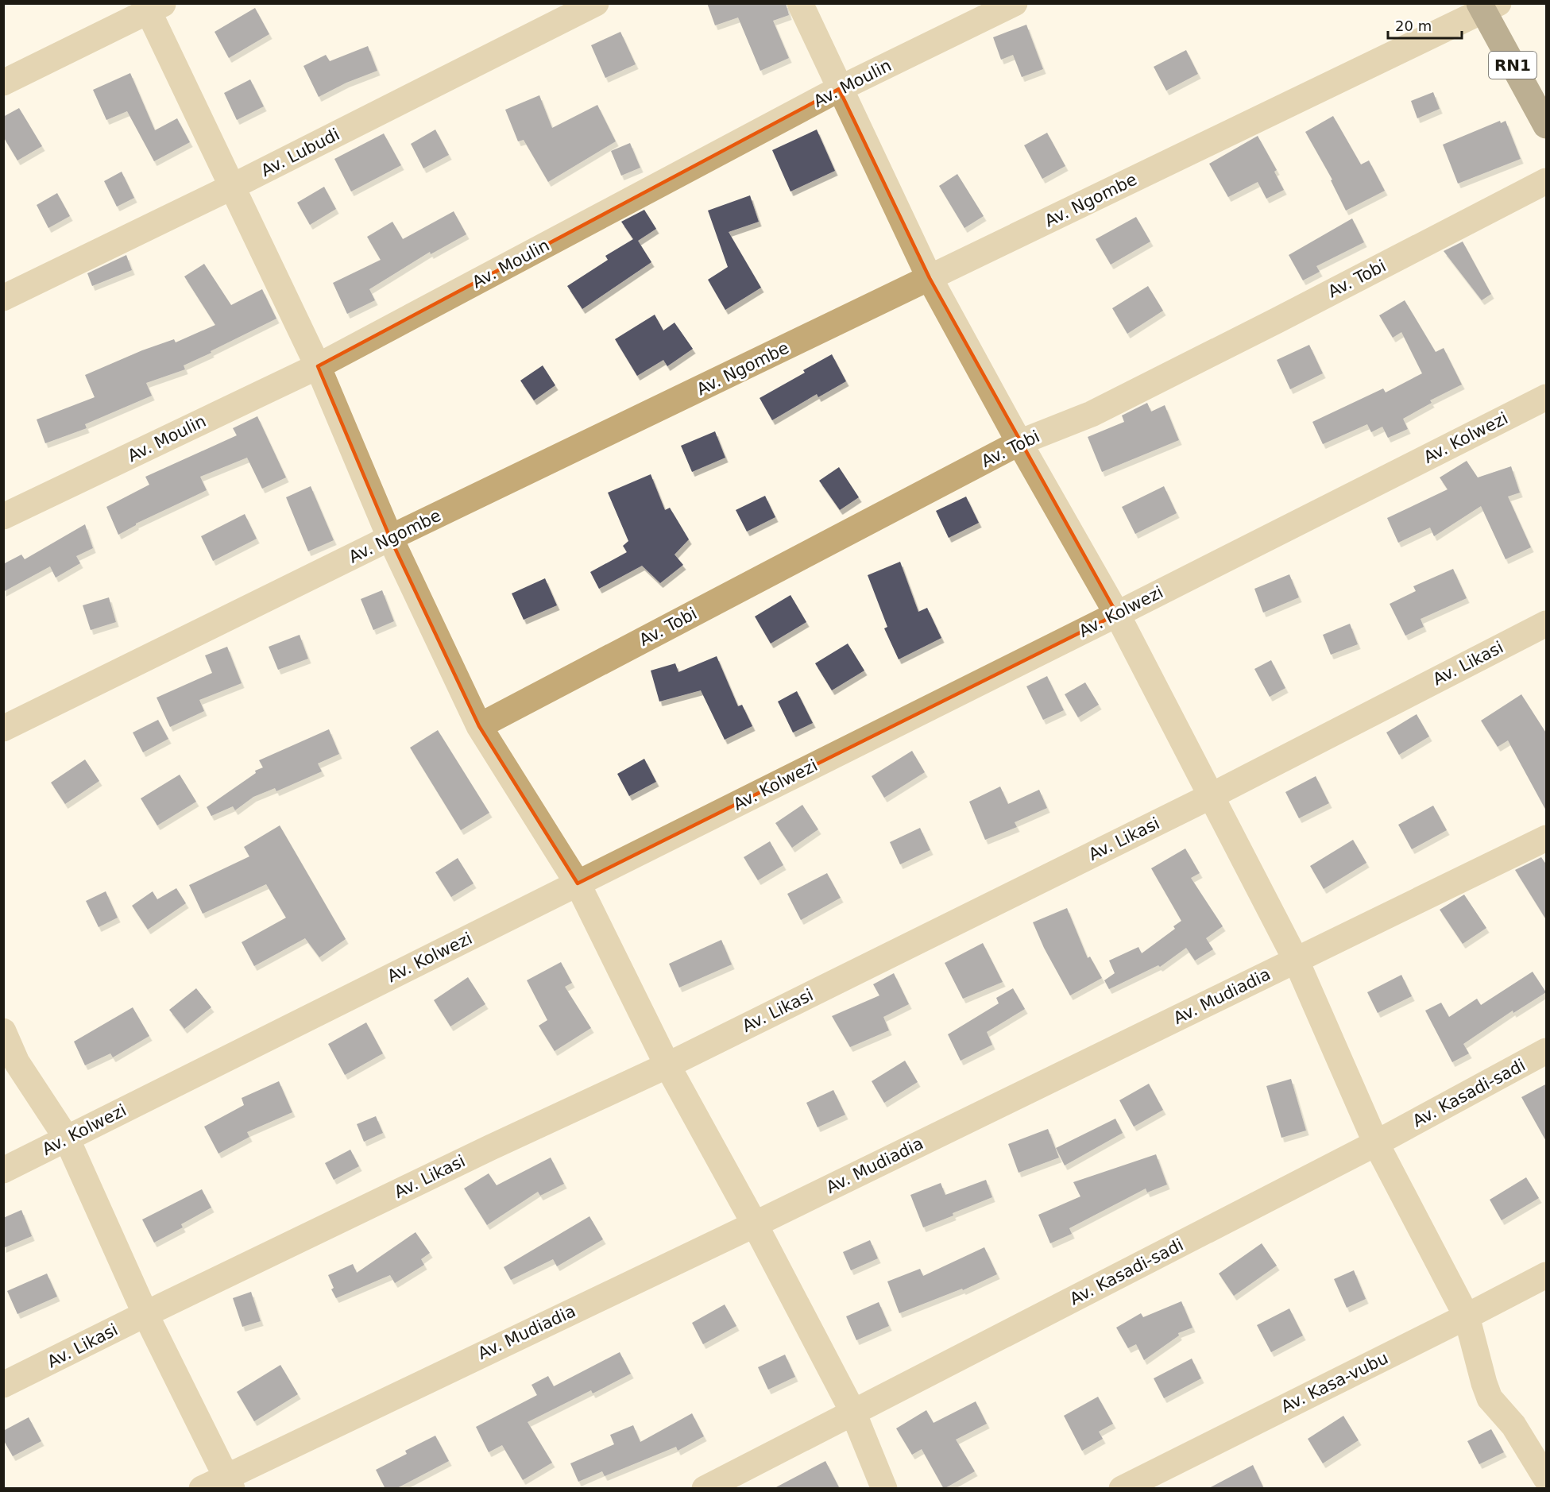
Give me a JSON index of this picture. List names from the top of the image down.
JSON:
{
  "streets": {
    "highway": ["RN1"],
    "street": [
      "Av. Moulin",
      "Av. Lubudi",
      "Av. Ngombe",
      "Av. Tobi",
      "Av. Kolwezi",
      "Av. Likasi",
      "Av. Mudiadia",
      "Av. Kasadi-sadi",
      "Av. Kasa-vubu"
    ]
  },
  "crossings": [
    ["RN1", "Av. Ngombe"]
  ],
  "scale_bar": "20 m"
}
